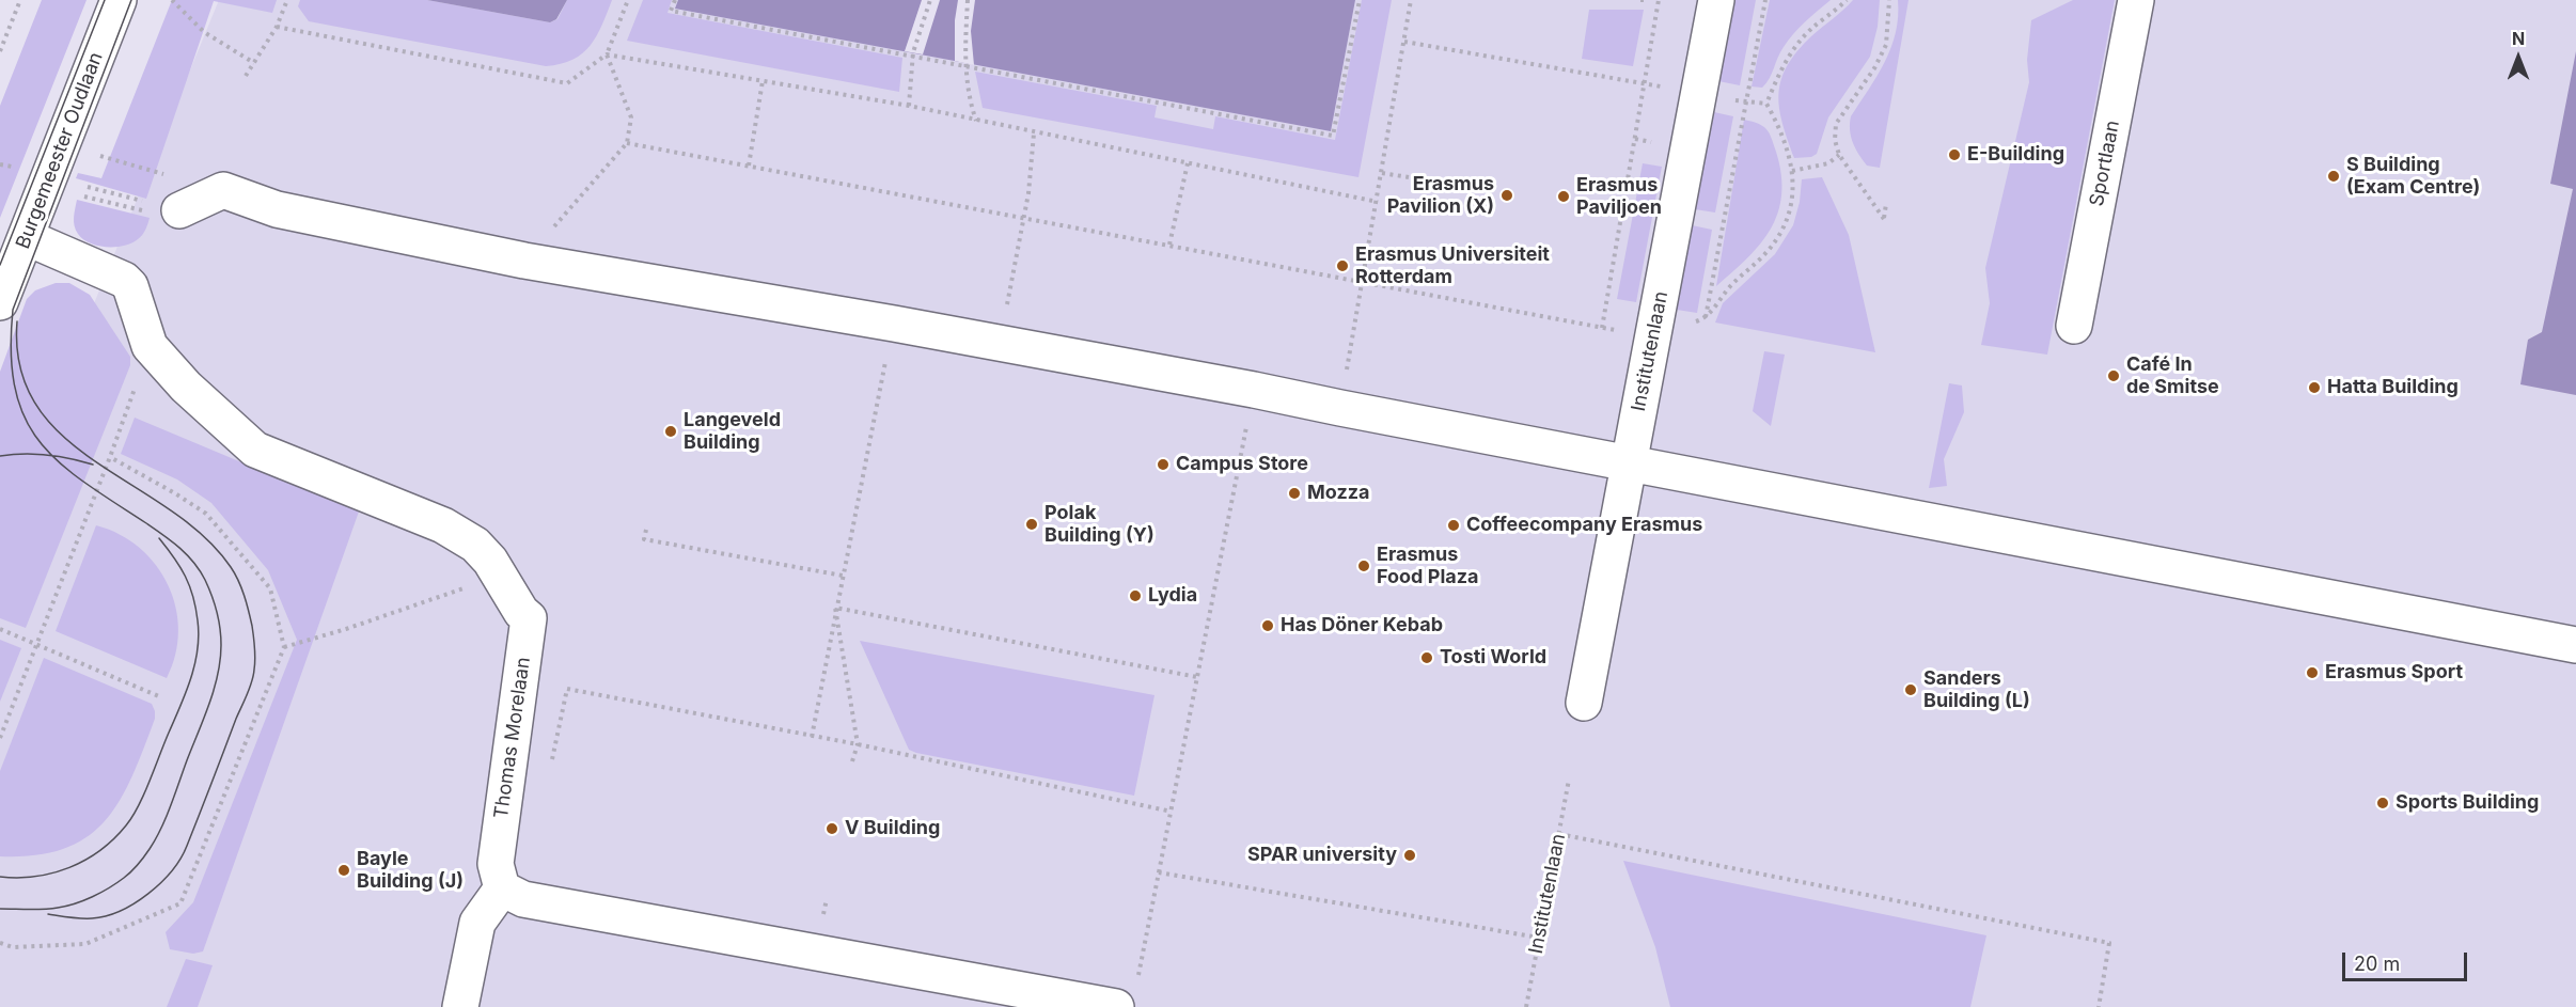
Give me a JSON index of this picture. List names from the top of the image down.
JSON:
{
  "streets": {
    "street": [
      "Burgemeester Oudlaan",
      "Sportlaan",
      "Institutenlaan",
      "Thomas Morelaan"
    ]
  },
  "crossings": [
    ["Burgemeester Oudlaan", "Thomas Morelaan"]
  ],
  "places": [
    "E-Building",
    "S Building (Exam Centre)",
    "Erasmus Pavilion (X)",
    "Erasmus Paviljoen",
    "Erasmus Universiteit Rotterdam",
    "Café In de Smitse",
    "Hatta Building",
    "Langeveld Building",
    "Campus Store",
    "Mozza",
    "Polak Building (Y)",
    "Coffeecompany Erasmus",
    "Erasmus Food Plaza",
    "Lydia",
    "Has Döner Kebab",
    "Tosti World",
    "Erasmus Sport",
    "Sanders Building (L)",
    "Sports Building",
    "V Building",
    "SPAR university",
    "Bayle Building (J)"
  ],
  "scale_bar": "20 m",
  "north": "top"
}
